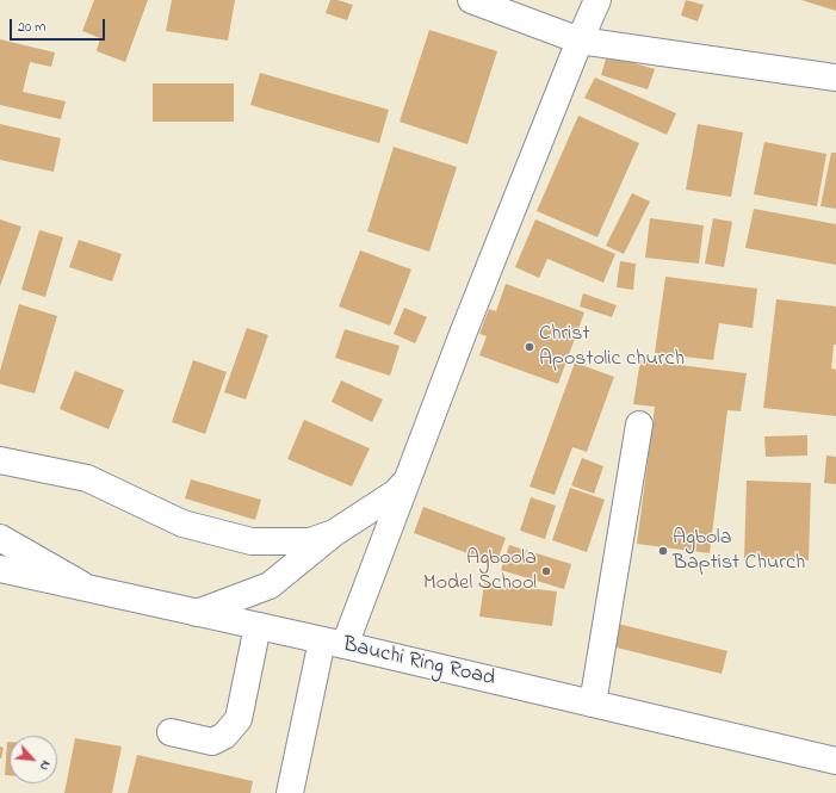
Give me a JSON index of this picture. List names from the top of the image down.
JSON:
{
  "streets": {
    "street": ["Bauchi Ring Road"]
  },
  "places": ["Christ Apostolic church", "Agbola Baptist Church", "Agboola Model School"],
  "scale_bar": "20 m",
  "north": "bottom right"
}
